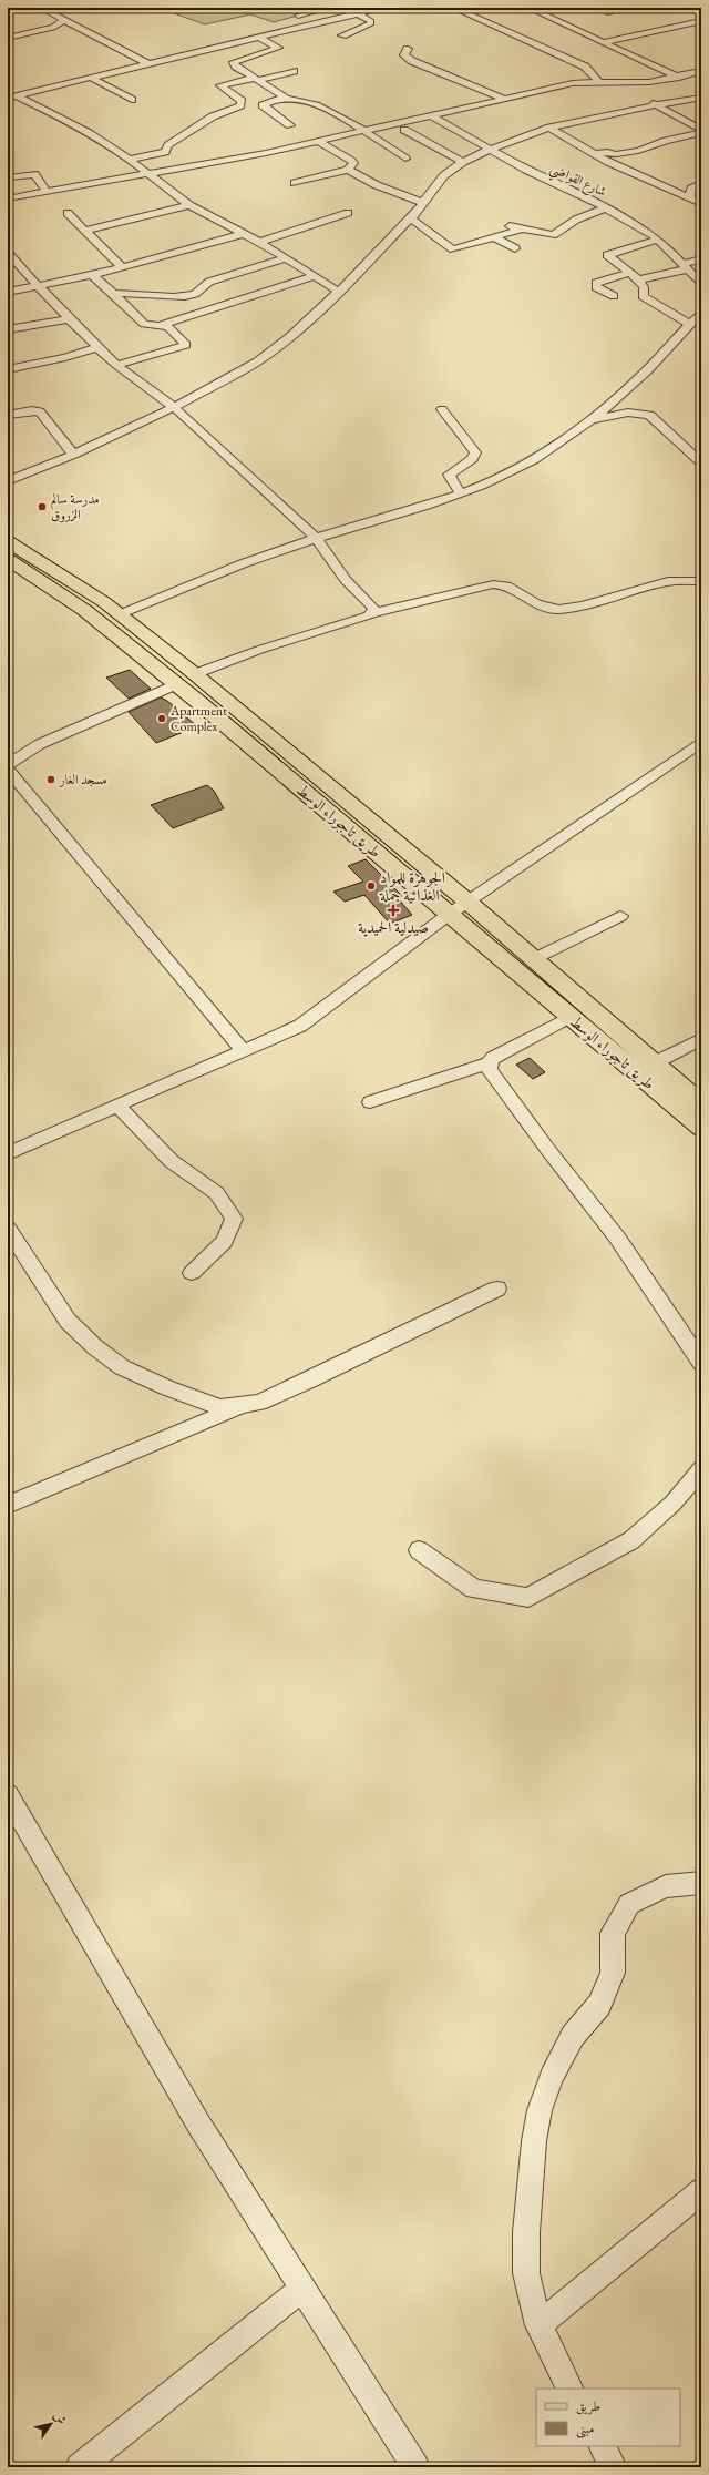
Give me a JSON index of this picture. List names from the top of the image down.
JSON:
{
  "streets": {
    "main road": ["طريق تاجوراء الوسط"],
    "street": ["شارع القواضي"]
  },
  "places": {
    "other": [
      "مدرسة سالم الزروق",
      "Apartment Complex",
      "مسجد الغار",
      "الجوهرة للمواد الغذائية جملة"
    ],
    "health": ["صيدلية الحميدية"]
  },
  "legend": ["طريق", "مبنى"],
  "north": "top right"
}
